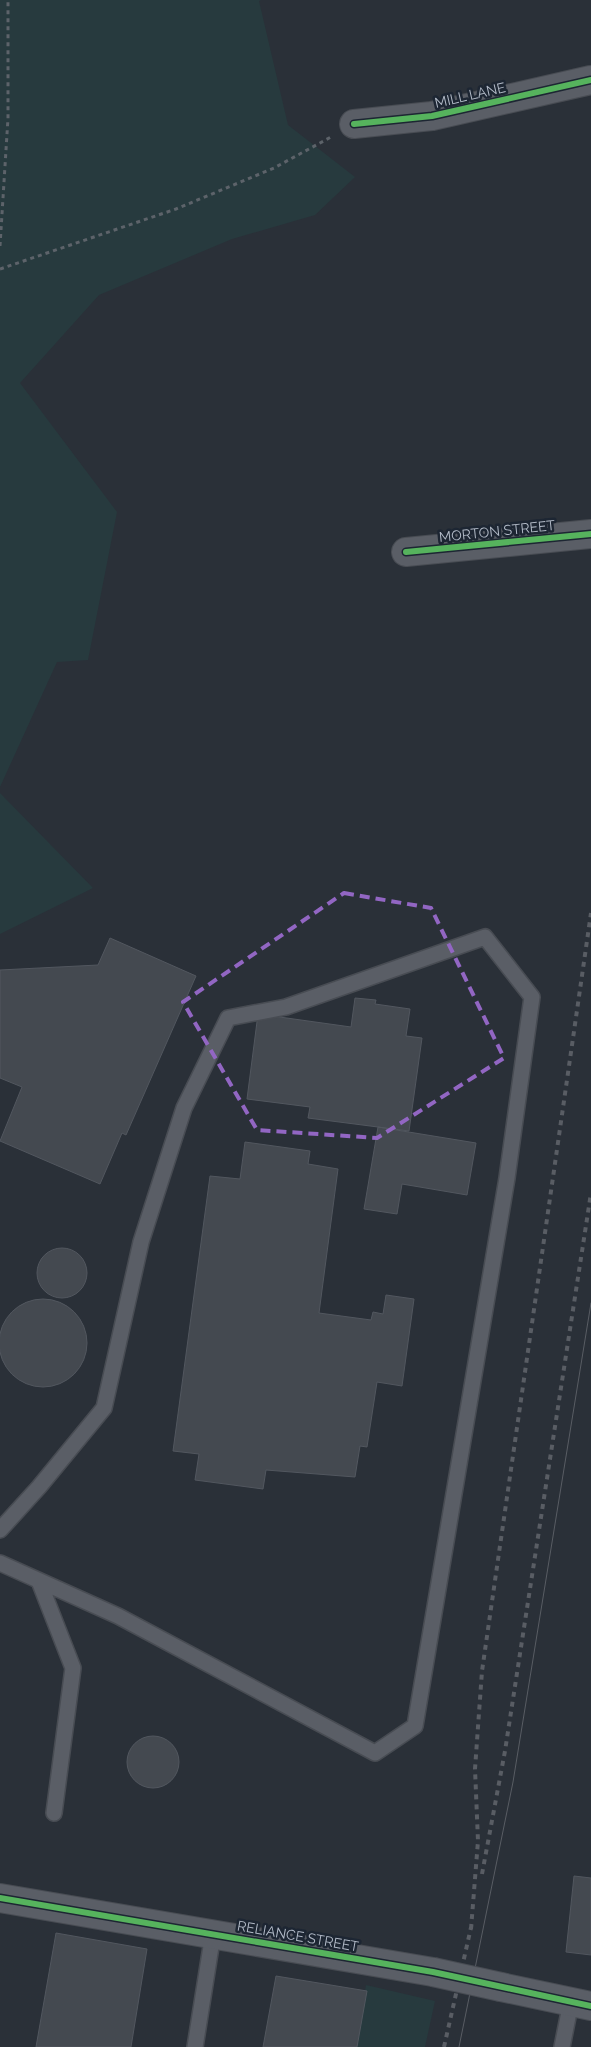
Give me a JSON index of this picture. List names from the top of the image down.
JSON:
{
  "streets": {
    "street": ["MILL LANE", "MORTON STREET", "RELIANCE STREET"]
  }
}
